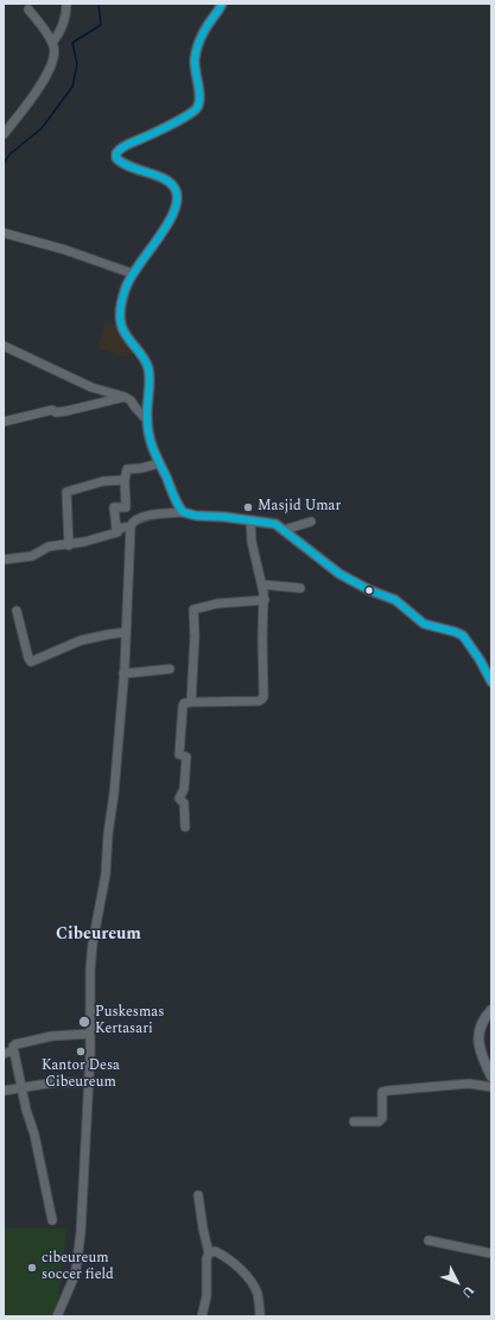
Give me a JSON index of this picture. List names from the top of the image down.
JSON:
{
  "districts": ["Cibeureum"],
  "places": [
    "Masjid Umar",
    "Puskesmas Kertasari",
    "Kantor Desa Cibeureum",
    "cibeureum soccer field"
  ],
  "north": "bottom right"
}
